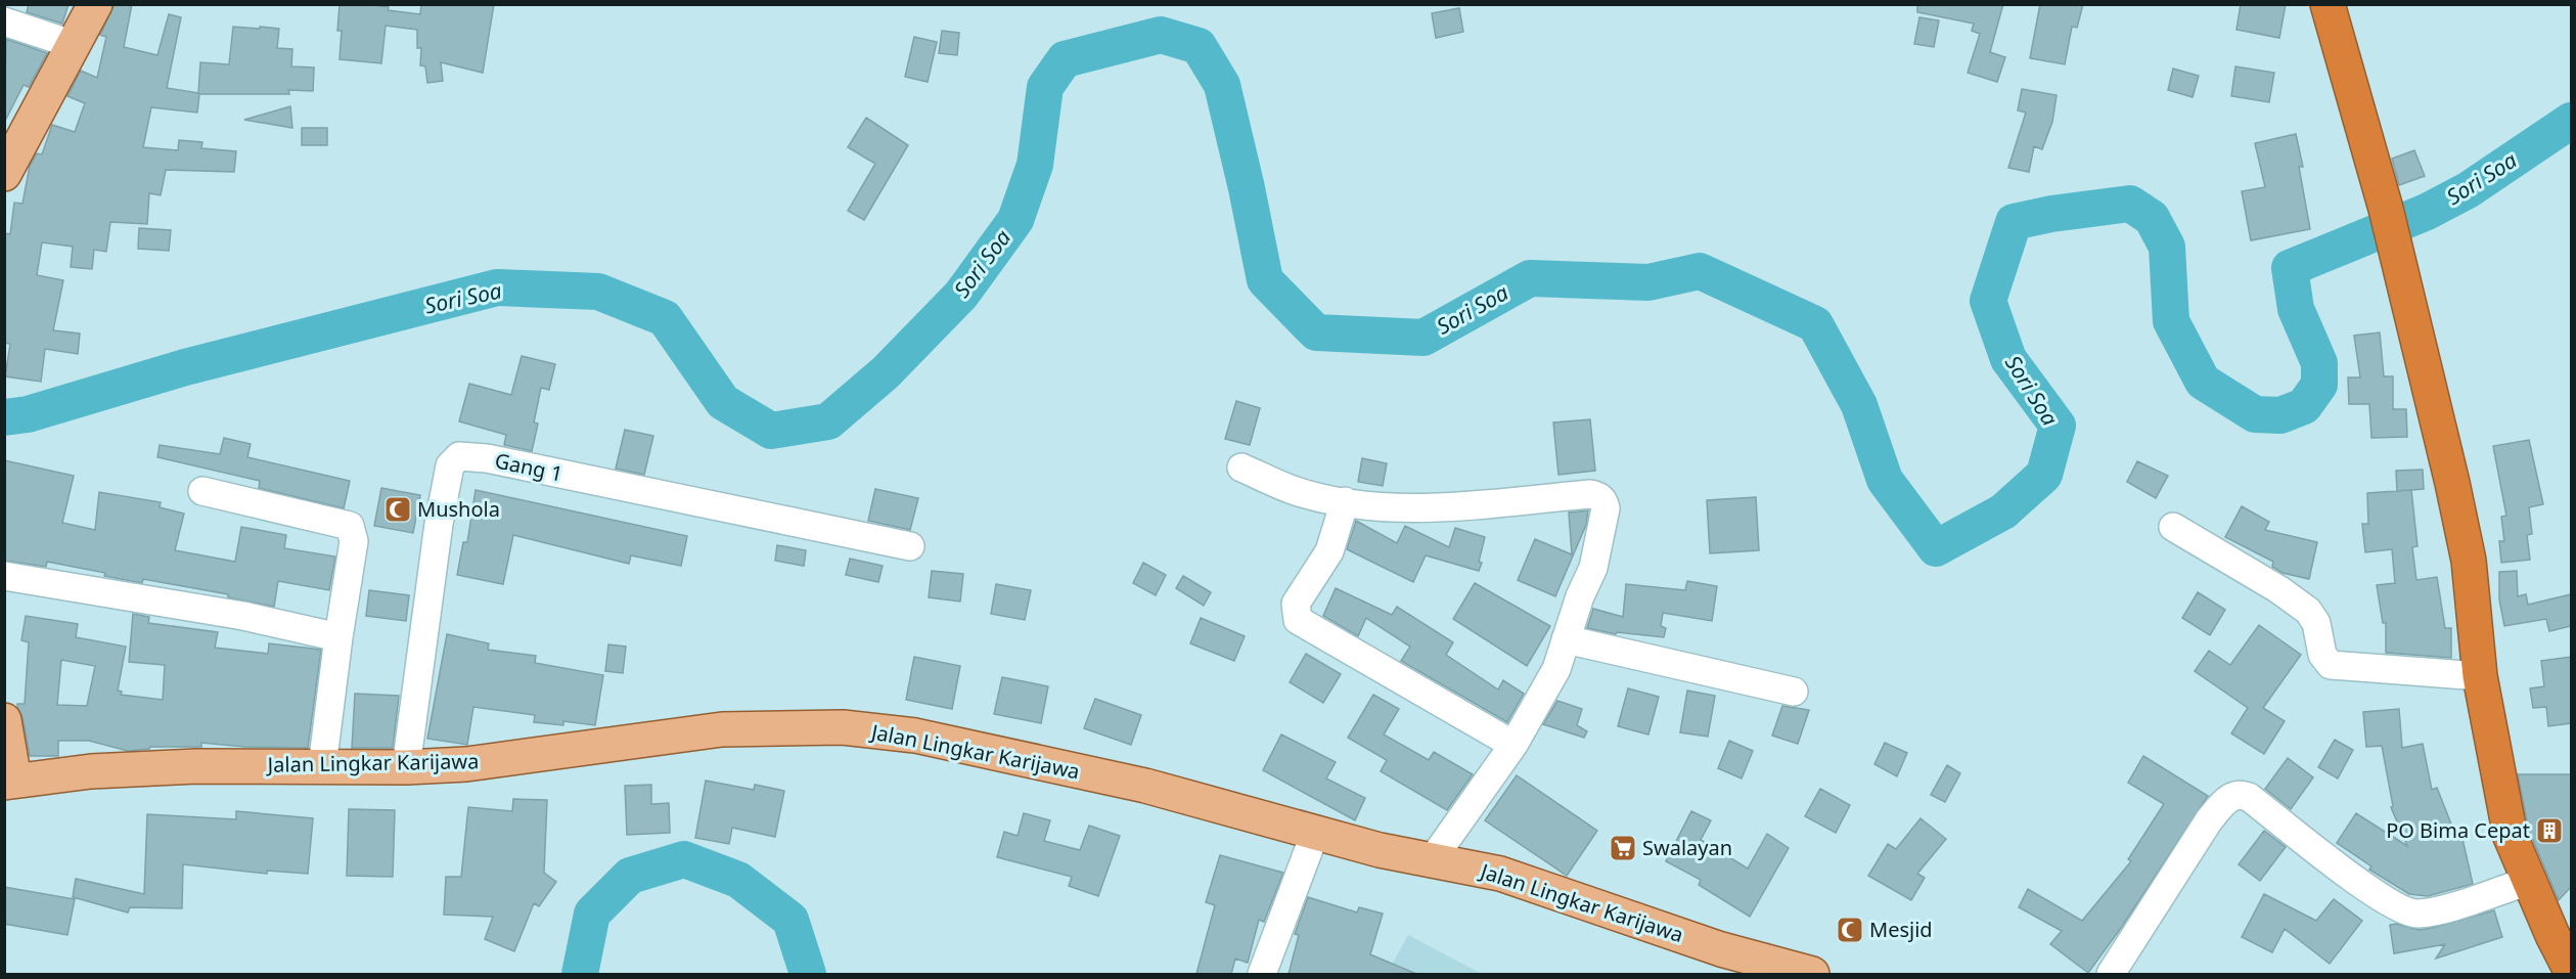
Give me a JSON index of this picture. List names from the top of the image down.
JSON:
{
  "streets": {
    "main road": ["Jalan Lingkar Karijawa"],
    "street": ["Gang 1"]
  },
  "crossings": [
    ["Gang 1", "Jalan Lingkar Karijawa"]
  ],
  "water": ["Sori Soa"],
  "places": {
    "mosque": ["Mushola", "Mesjid"],
    "building": ["PO Bima Cepat"],
    "supermarket": ["Swalayan"]
  }
}
